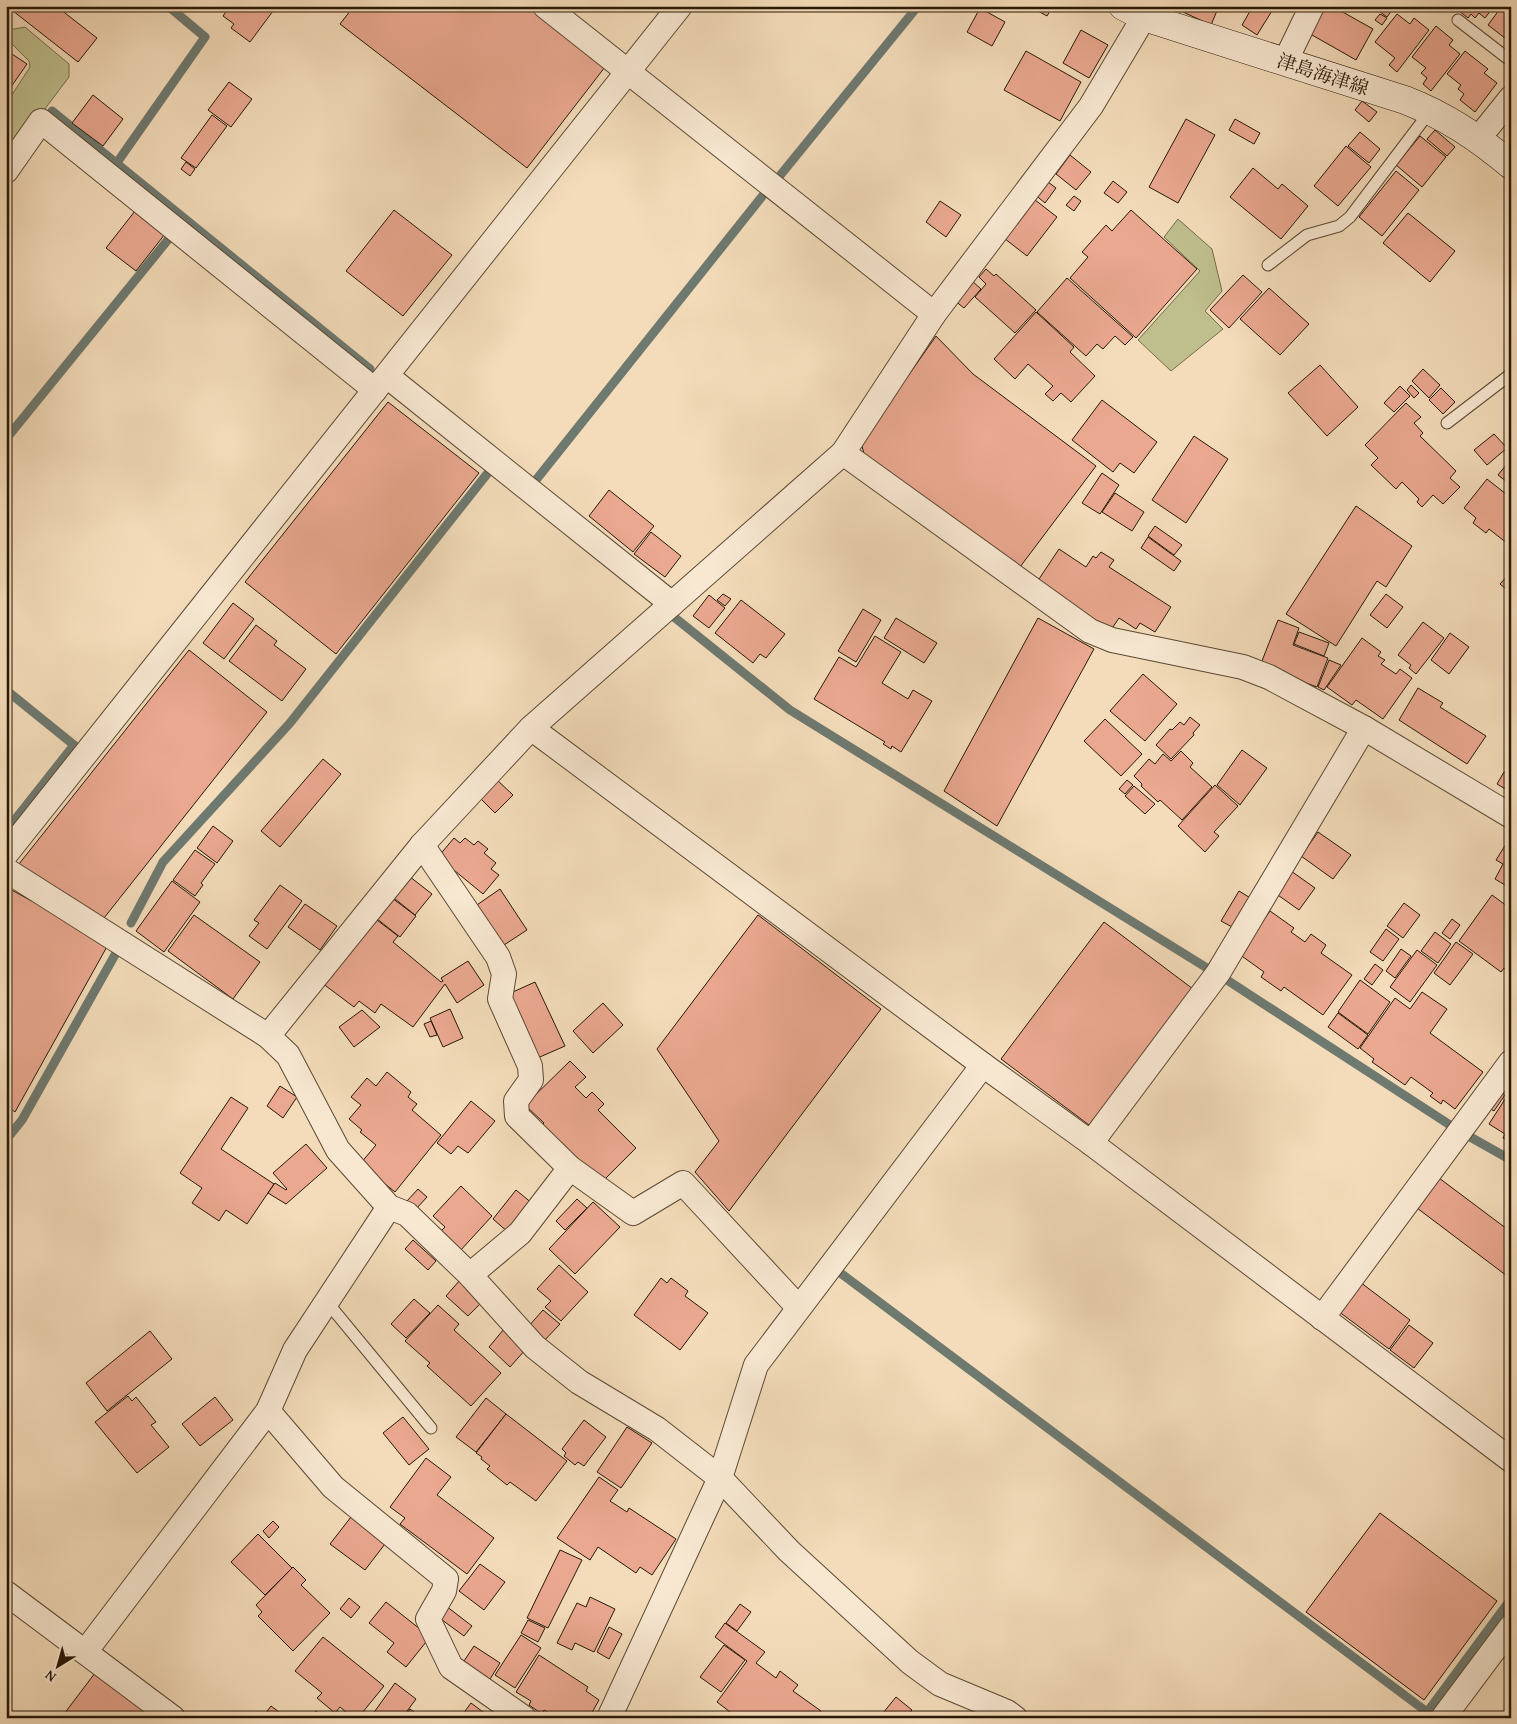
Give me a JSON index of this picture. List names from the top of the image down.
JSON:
{
  "streets": {
    "main road": ["津島海津線"]
  },
  "north": "bottom left"
}
